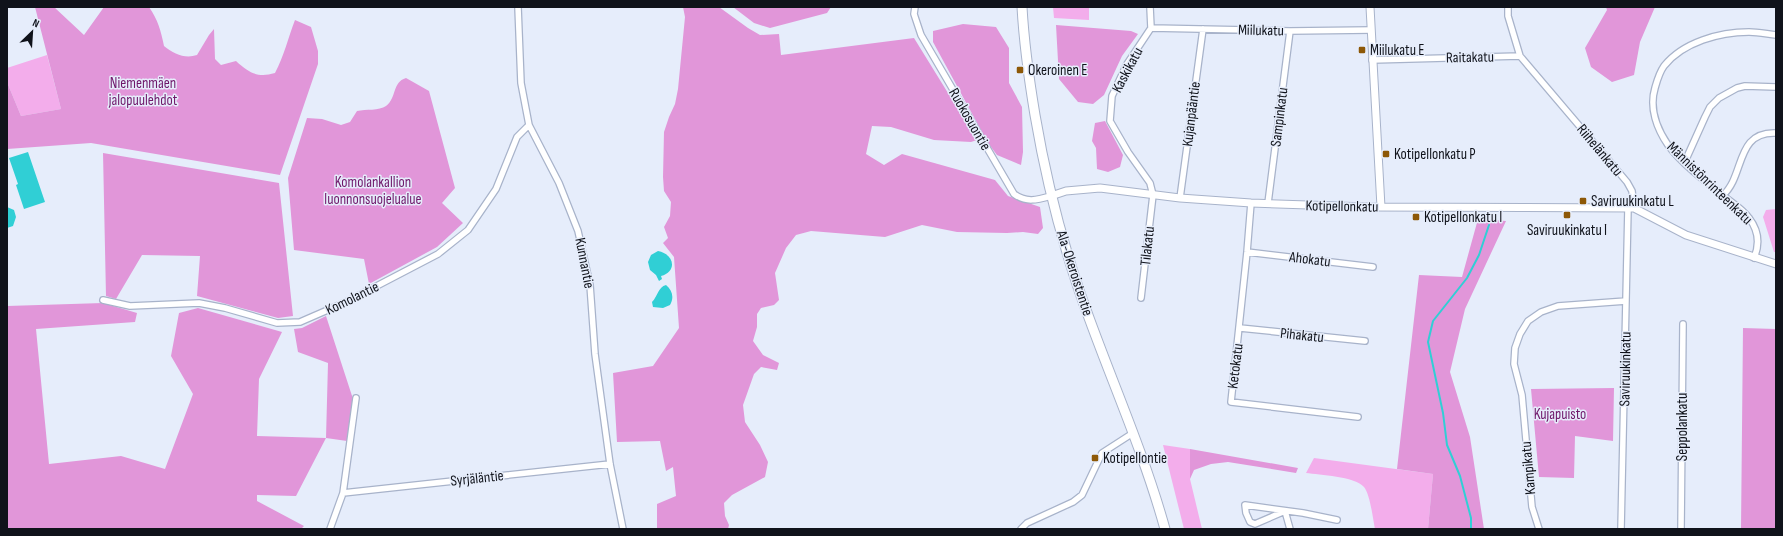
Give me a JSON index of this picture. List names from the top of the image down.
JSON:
{
  "streets": {
    "main road": ["Ala-Okeroistentie"],
    "street": [
      "Miilukatu",
      "Raitakatu",
      "Kaskikatu",
      "Kujanpääntie",
      "Sampinkatu",
      "Ruokosuontie",
      "Riihelänkatu",
      "Männistönrinteenkatu",
      "Kotipellonkatu",
      "Tilakatu",
      "Ahokatu",
      "Kunnantie",
      "Komolantie",
      "Pihakatu",
      "Ketokatu",
      "Saviruukinkatu",
      "Seppolankatu",
      "Kampikatu",
      "Syrjäläntie"
    ]
  },
  "crossings": [
    ["Miilukatu", "Kaskikatu"],
    ["Miilukatu", "Kujanpääntie"],
    ["Miilukatu", "Sampinkatu"],
    ["Raitakatu", "Riihelänkatu"],
    ["Kaskikatu", "Kotipellonkatu"],
    ["Kaskikatu", "Tilakatu"],
    ["Kujanpääntie", "Kotipellonkatu"],
    ["Sampinkatu", "Kotipellonkatu"],
    ["Ruokosuontie", "Kotipellonkatu"],
    ["Ruokosuontie", "Ala-Okeroistentie"],
    ["Riihelänkatu", "Kotipellonkatu"],
    ["Riihelänkatu", "Saviruukinkatu"],
    ["Kotipellonkatu", "Tilakatu"],
    ["Kotipellonkatu", "Ala-Okeroistentie"],
    ["Kotipellonkatu", "Ketokatu"],
    ["Kotipellonkatu", "Saviruukinkatu"],
    ["Ahokatu", "Ketokatu"],
    ["Kunnantie", "Komolantie"],
    ["Kunnantie", "Syrjäläntie"],
    ["Pihakatu", "Ketokatu"],
    ["Saviruukinkatu", "Kampikatu"]
  ],
  "parks": ["Niemenmäen jalopuulehdot", "Komolankallion luonnonsuojelualue", "Kujapuisto"],
  "places": {
    "transit": [
      "Miilukatu E",
      "Okeroinen E",
      "Kotipellonkatu P",
      "Saviruukinkatu L",
      "Saviruukinkatu I",
      "Kotipellonkatu I",
      "Kotipellontie"
    ]
  },
  "north": "top right"
}
